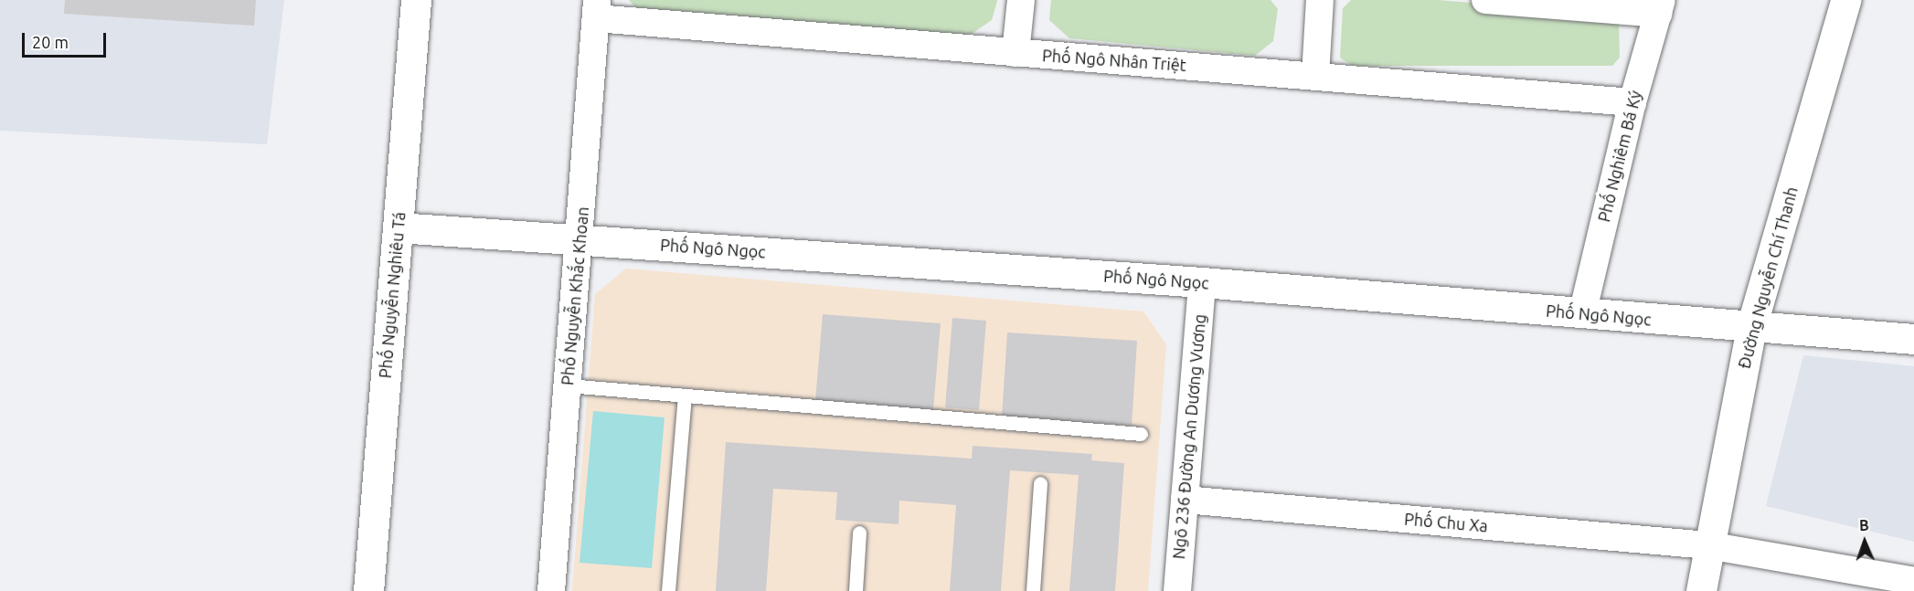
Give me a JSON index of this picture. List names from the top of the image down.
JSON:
{
  "streets": {
    "street": [
      "Phố Ngô Nhân Triệt",
      "Phố Nghiêm Bá Ký",
      "Phố Ngô Ngọc",
      "Đường Nguyễn Chí Thanh",
      "Phố Nguyễn Nghiêu Tá",
      "Phố Nguyễn Khắc Khoan",
      "Ngõ 236 Đường An Dương Vương",
      "Phố Chu Xa"
    ]
  },
  "crossings": [
    ["Phố Ngô Nhân Triệt", "Phố Nghiêm Bá Ký"],
    ["Phố Ngô Nhân Triệt", "Phố Nguyễn Khắc Khoan"],
    ["Phố Nghiêm Bá Ký", "Phố Ngô Ngọc"],
    ["Phố Ngô Ngọc", "Đường Nguyễn Chí Thanh"],
    ["Phố Ngô Ngọc", "Phố Nguyễn Nghiêu Tá"],
    ["Phố Ngô Ngọc", "Phố Nguyễn Khắc Khoan"],
    ["Phố Ngô Ngọc", "Ngõ 236 Đường An Dương Vương"],
    ["Đường Nguyễn Chí Thanh", "Phố Chu Xa"],
    ["Ngõ 236 Đường An Dương Vương", "Phố Chu Xa"]
  ],
  "scale_bar": "20 m",
  "north": "top"
}
